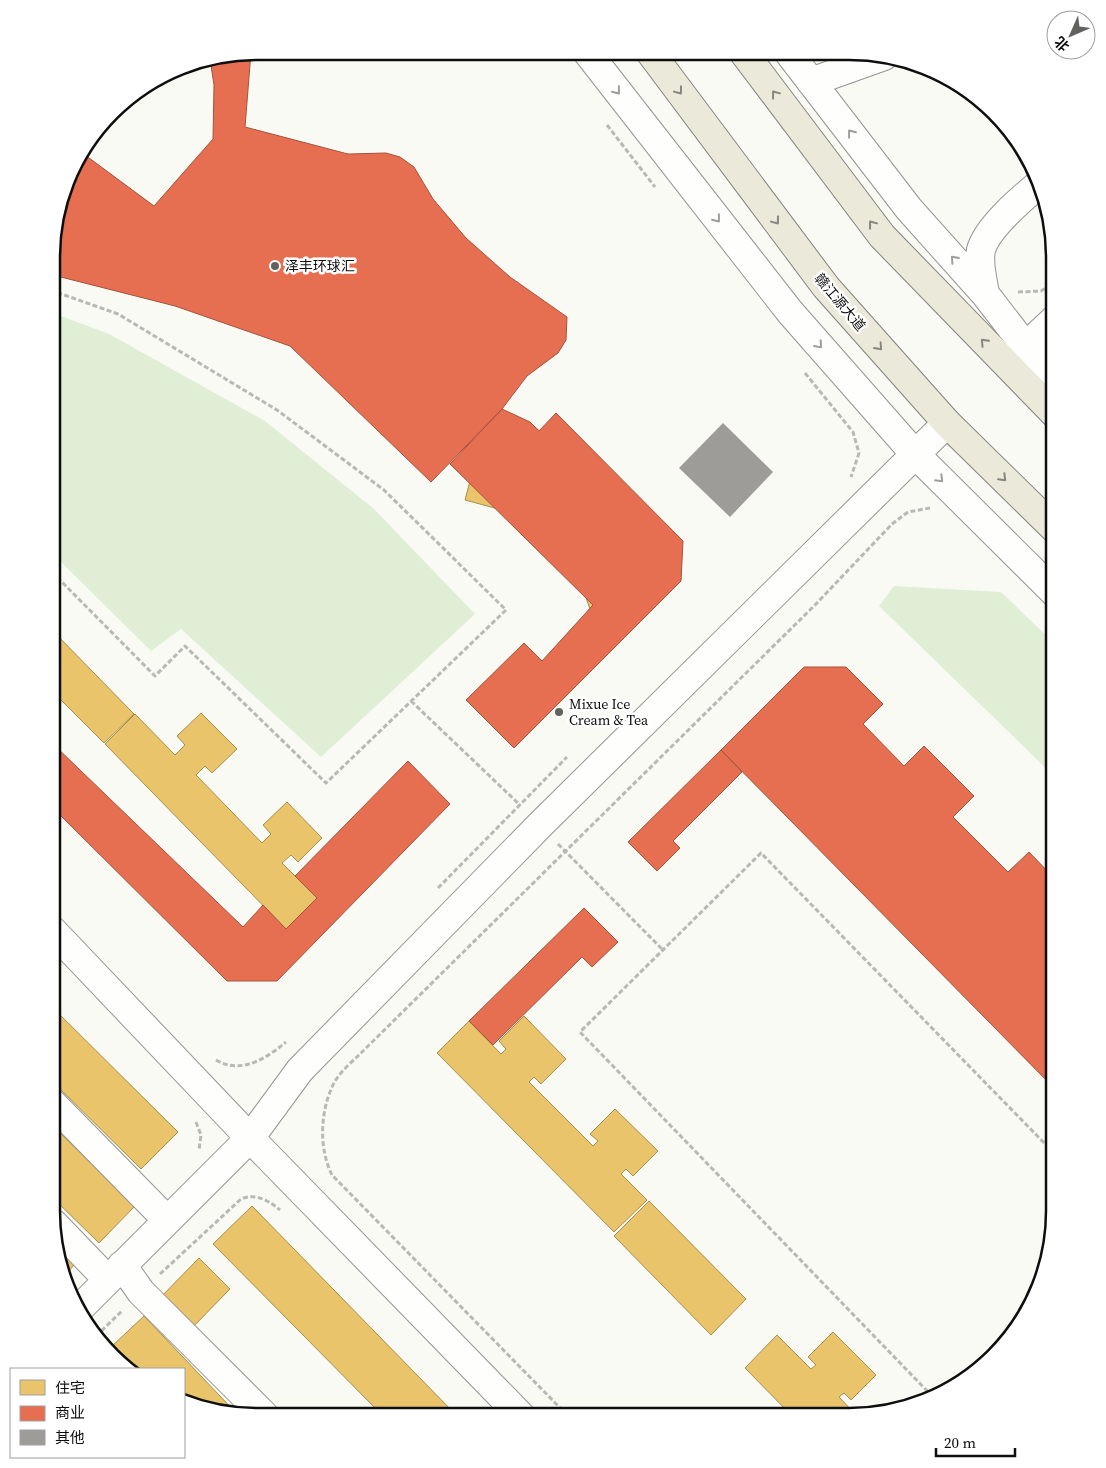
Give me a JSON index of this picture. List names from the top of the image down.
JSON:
{
  "streets": {
    "main road": ["赣江源大道"]
  },
  "places": ["泽丰环球汇", "Mixue Ice Cream & Tea"],
  "legend": ["住宅", "商业", "其他"],
  "scale_bar": "20 m",
  "north": "bottom left"
}
